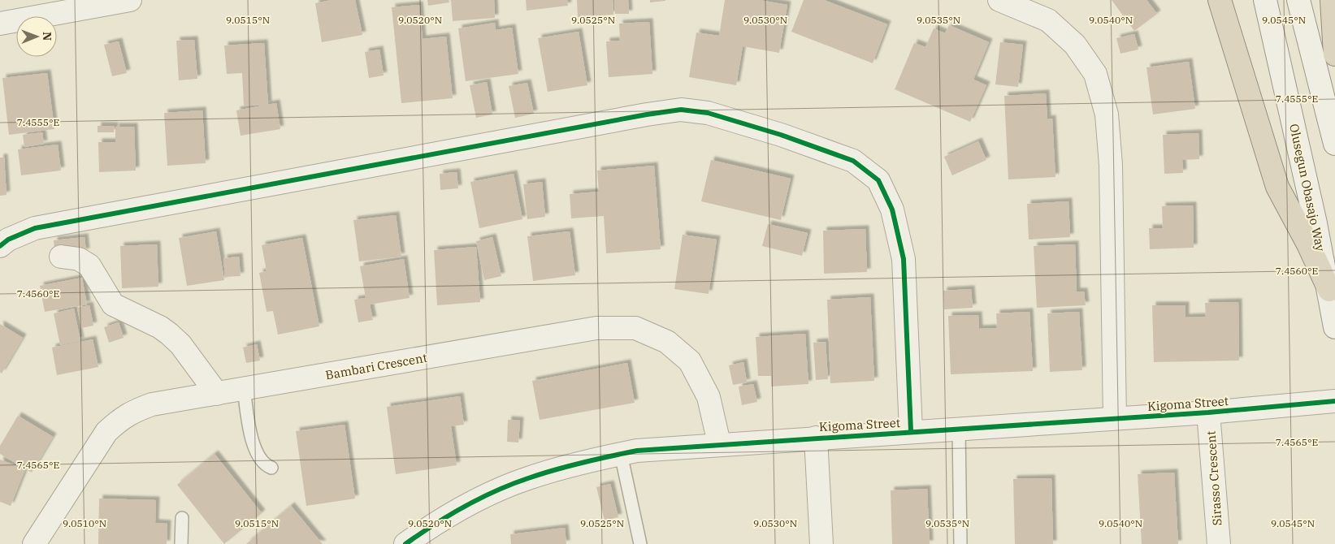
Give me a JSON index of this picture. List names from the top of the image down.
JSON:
{
  "streets": {
    "street": [
      "Olusegun Obasajo Way",
      "Bambari Crescent",
      "Kigoma Street",
      "Sirasso Crescent"
    ]
  },
  "crossings": [
    ["Bambari Crescent", "Kigoma Street"],
    ["Kigoma Street", "Sirasso Crescent"]
  ],
  "north": "right",
  "coordinates": [
    "9.0515°N",
    "9.0520°N",
    "9.0525°N",
    "9.0530°N",
    "9.0535°N",
    "9.0540°N",
    "9.0545°N",
    "7.4555°E",
    "7.4560°E",
    "7.4565°E",
    "9.0510°N"
  ]
}
